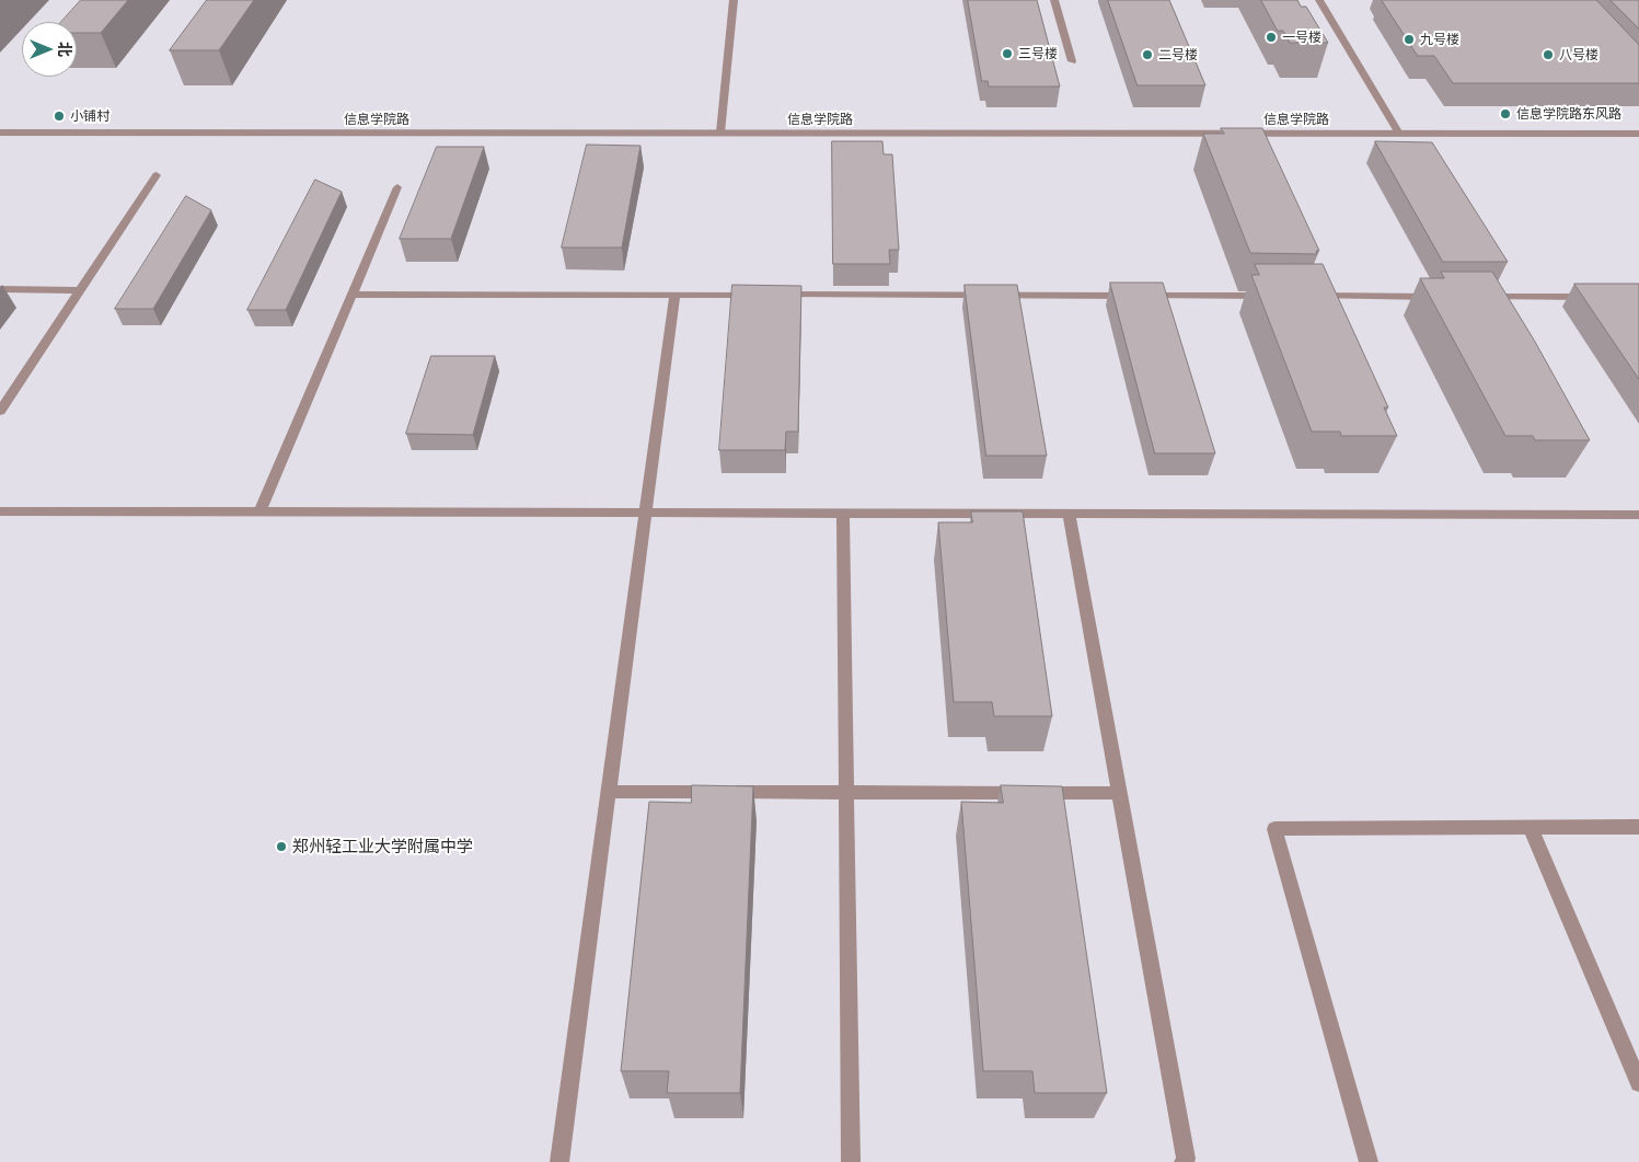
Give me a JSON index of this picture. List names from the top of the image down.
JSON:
{
  "streets": {
    "street": ["信息学院路"]
  },
  "places": [
    "一号楼",
    "九号楼",
    "三号楼",
    "二号楼",
    "八号楼",
    "信息学院路东风路",
    "小铺村",
    "郑州轻工业大学附属中学"
  ],
  "north": "right"
}
